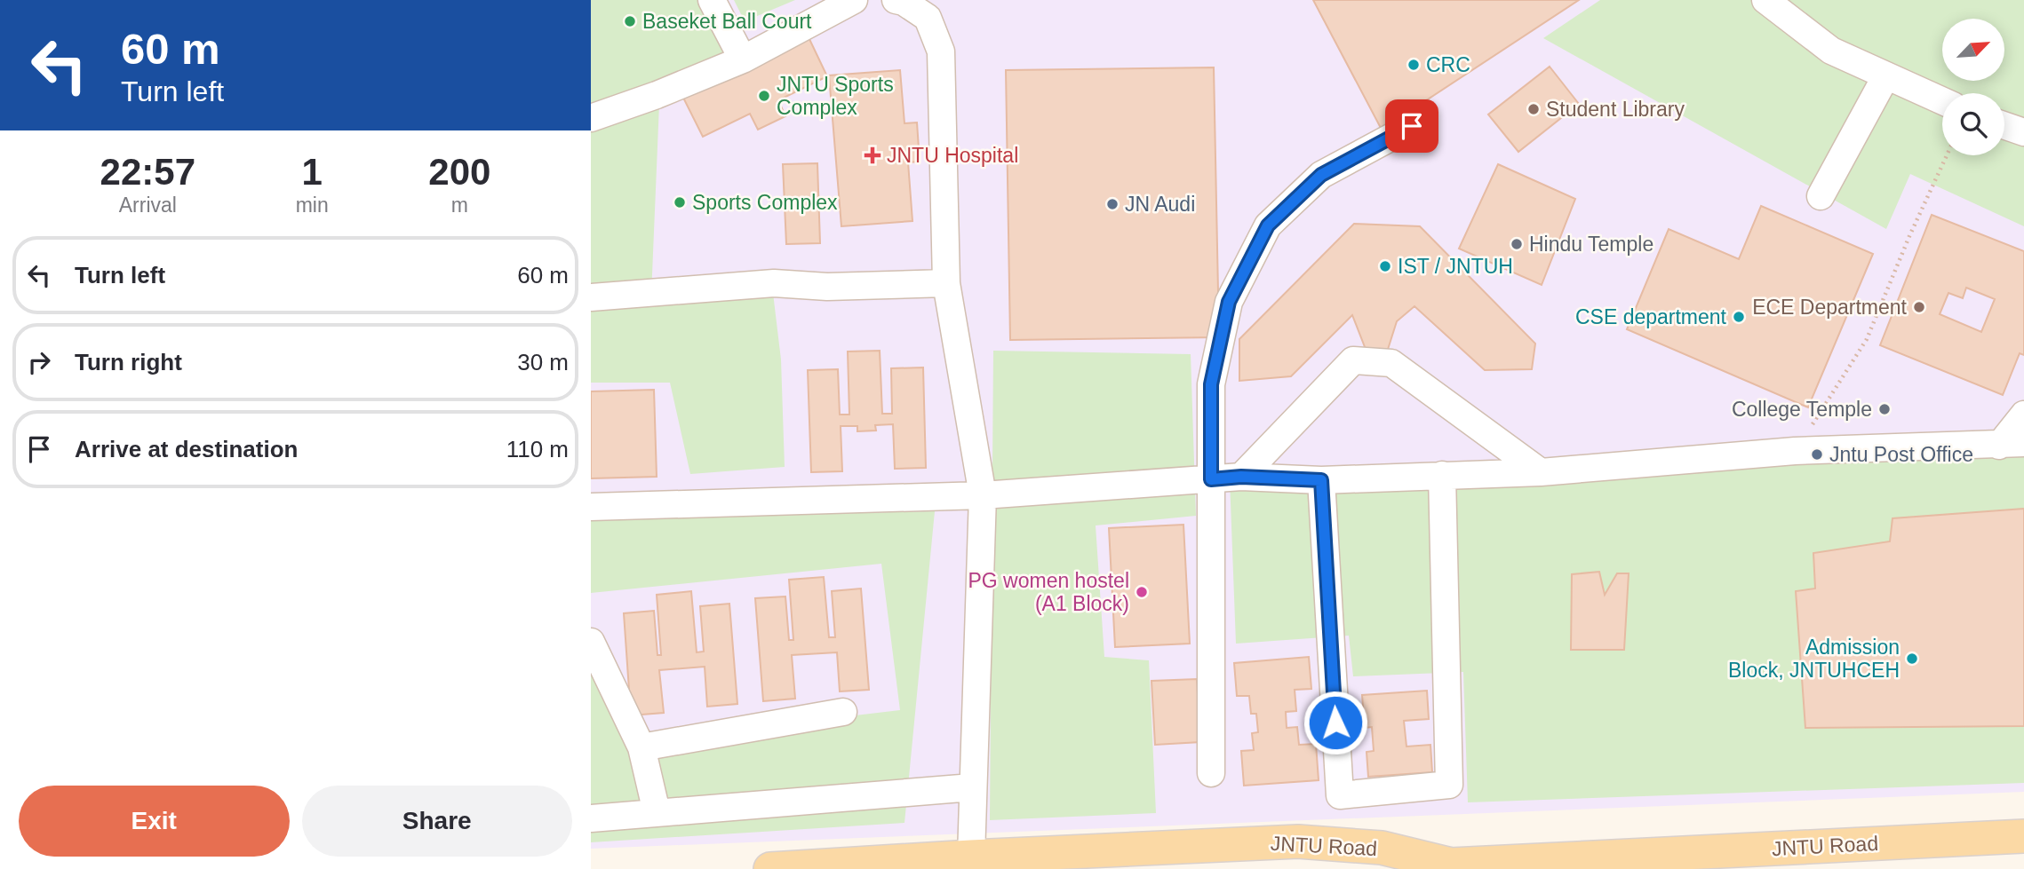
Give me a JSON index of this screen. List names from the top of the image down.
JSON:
{
  "streets": {
    "main road": ["JNTU Road"]
  },
  "places": {
    "other": [
      "Baseket Ball Court",
      "CRC",
      "JNTU Sports Complex",
      "Student Library",
      "Sports Complex",
      "JN Audi",
      "Hindu Temple",
      "IST / JNTUH",
      "ECE Department",
      "CSE department",
      "College Temple",
      "Jntu Post Office",
      "PG women hostel (A1 Block)",
      "Admission Block, JNTUHCEH"
    ],
    "health": ["JNTU Hospital"]
  },
  "north": "top right",
  "page": {
    "turn": ["60 m", "Turn left"],
    "eta": [
      "22:57",
      "Arrival",
      "1",
      "min",
      "200",
      "m"
    ],
    "list": [
      {
        "name": "Turn left",
        "value": "60 m"
      },
      {
        "name": "Turn right",
        "value": "30 m"
      },
      {
        "name": "Arrive at destination",
        "value": "110 m"
      }
    ],
    "buttons": ["Exit", "Share"]
  }
}
